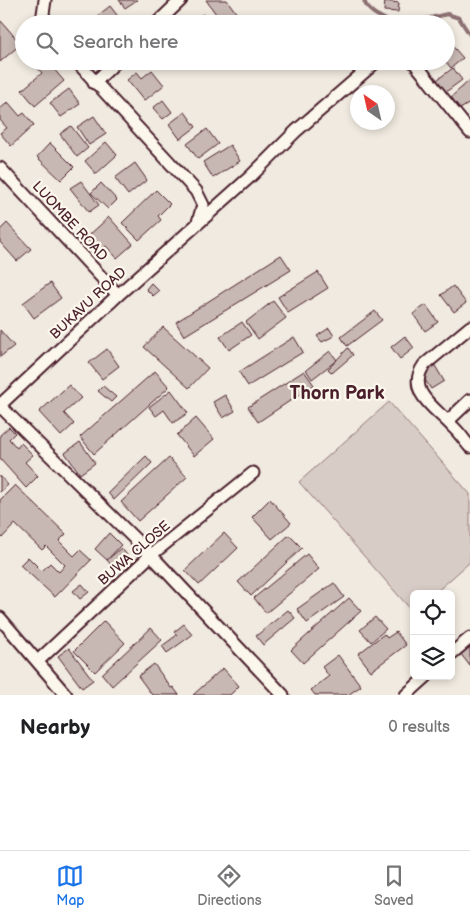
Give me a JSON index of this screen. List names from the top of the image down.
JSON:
{
  "streets": {
    "street": ["LUOMBE ROAD", "BUKAVU ROAD", "BUWA CLOSE"]
  },
  "crossings": [
    ["LUOMBE ROAD", "BUKAVU ROAD"]
  ],
  "districts": ["Thorn Park"],
  "north": "top left",
  "page": {
    "search": "Search here",
    "heading": ["Nearby", "0 results"],
    "nav": ["Map", "Directions", "Saved"]
  }
}
